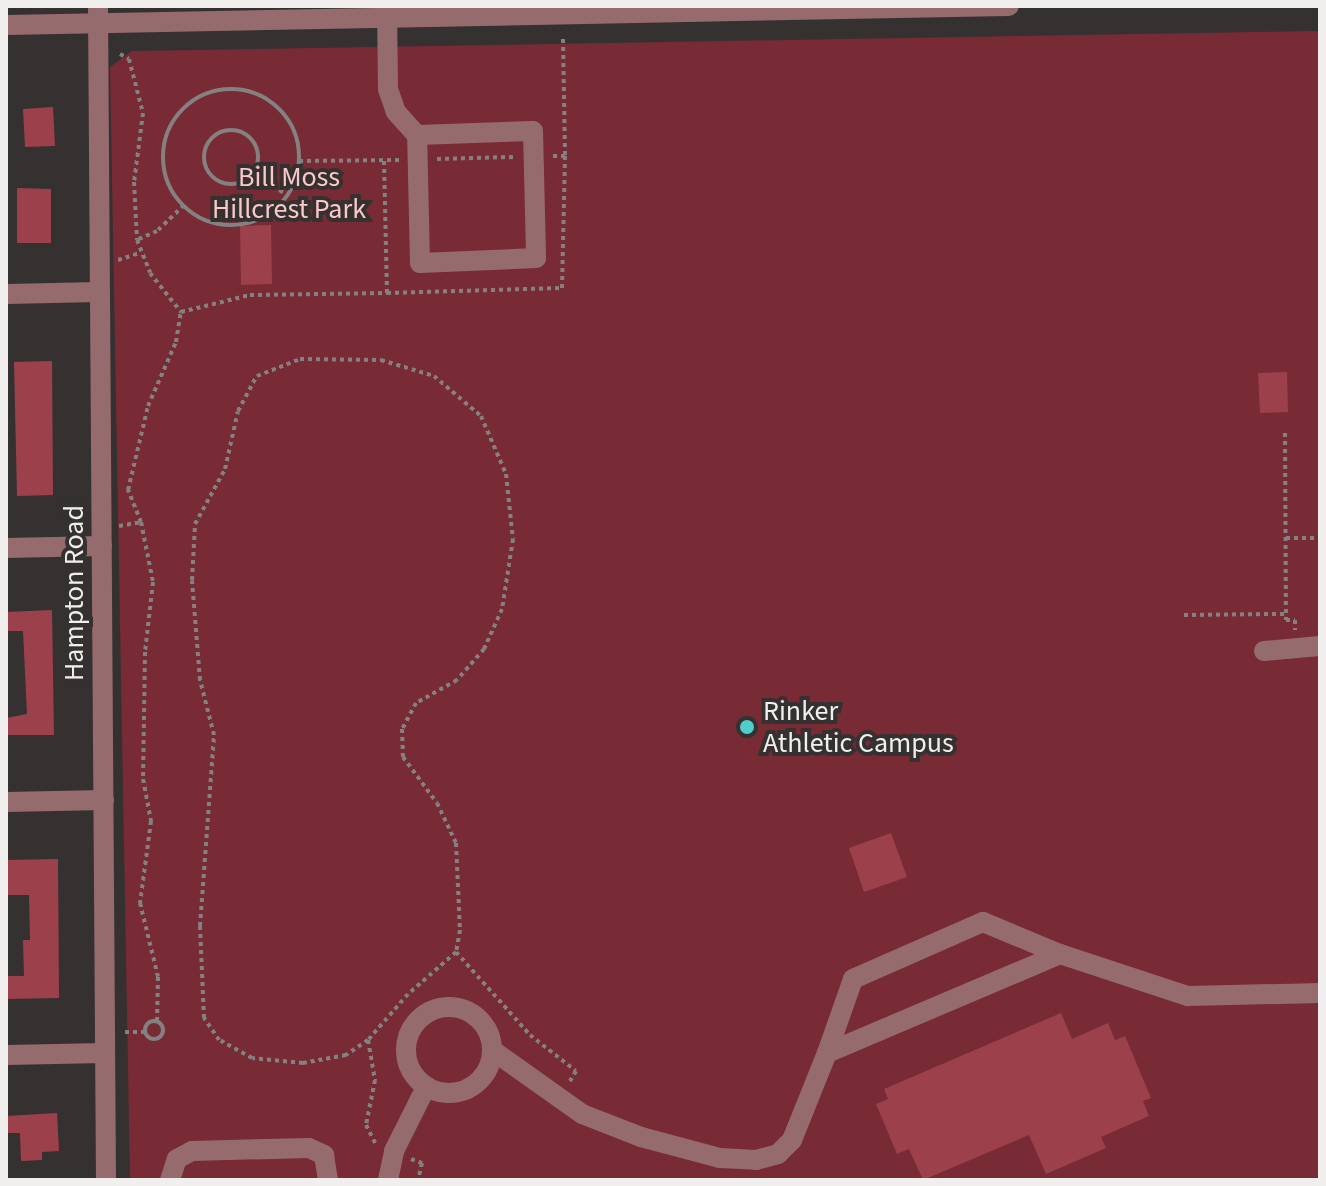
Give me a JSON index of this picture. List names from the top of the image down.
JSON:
{
  "streets": {
    "street": ["Hampton Road"]
  },
  "parks": ["Bill Moss Hillcrest Park"],
  "places": ["Rinker Athletic Campus"]
}
